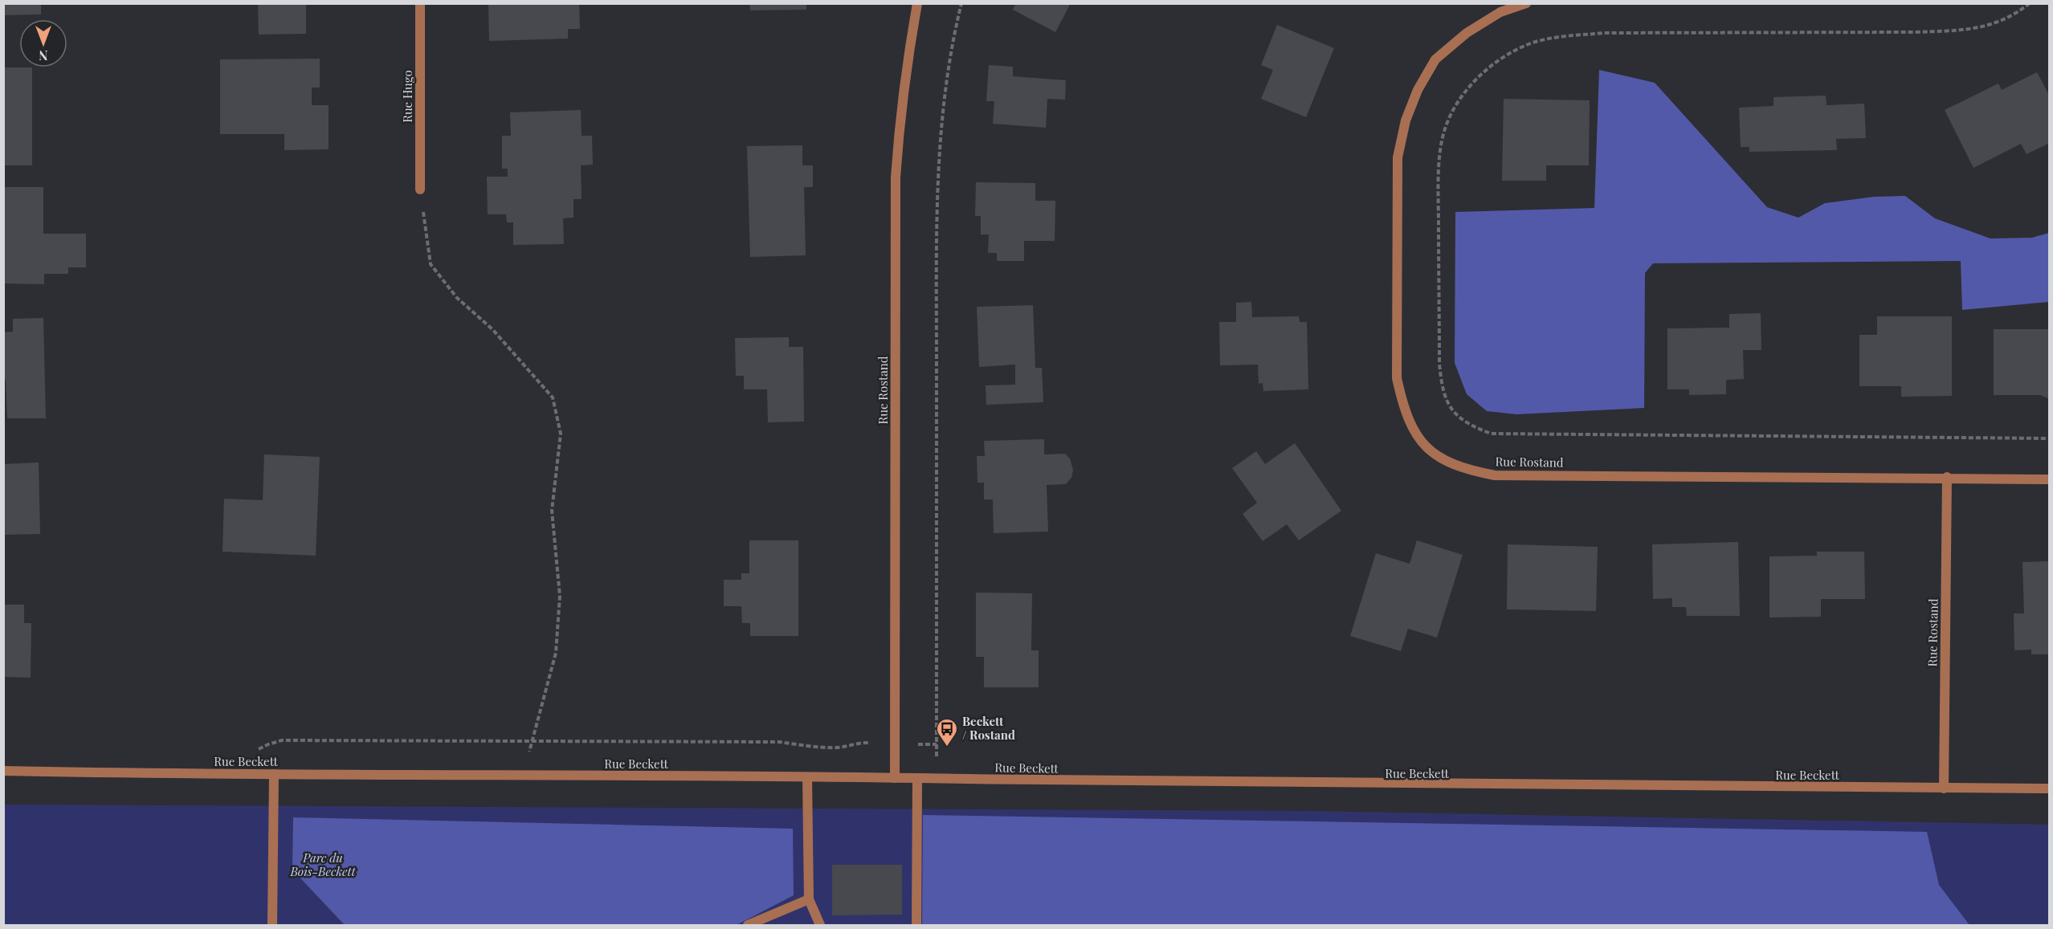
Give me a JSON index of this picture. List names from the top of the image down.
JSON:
{
  "streets": {
    "street": ["Rue Hugo", "Rue Rostand", "Rue Beckett"]
  },
  "crossings": [
    ["Rue Rostand", "Rue Beckett"]
  ],
  "parks": ["Parc du Bois-Beckett"],
  "places": {
    "bus stop": ["Beckett / Rostand"]
  },
  "north": "bottom"
}
